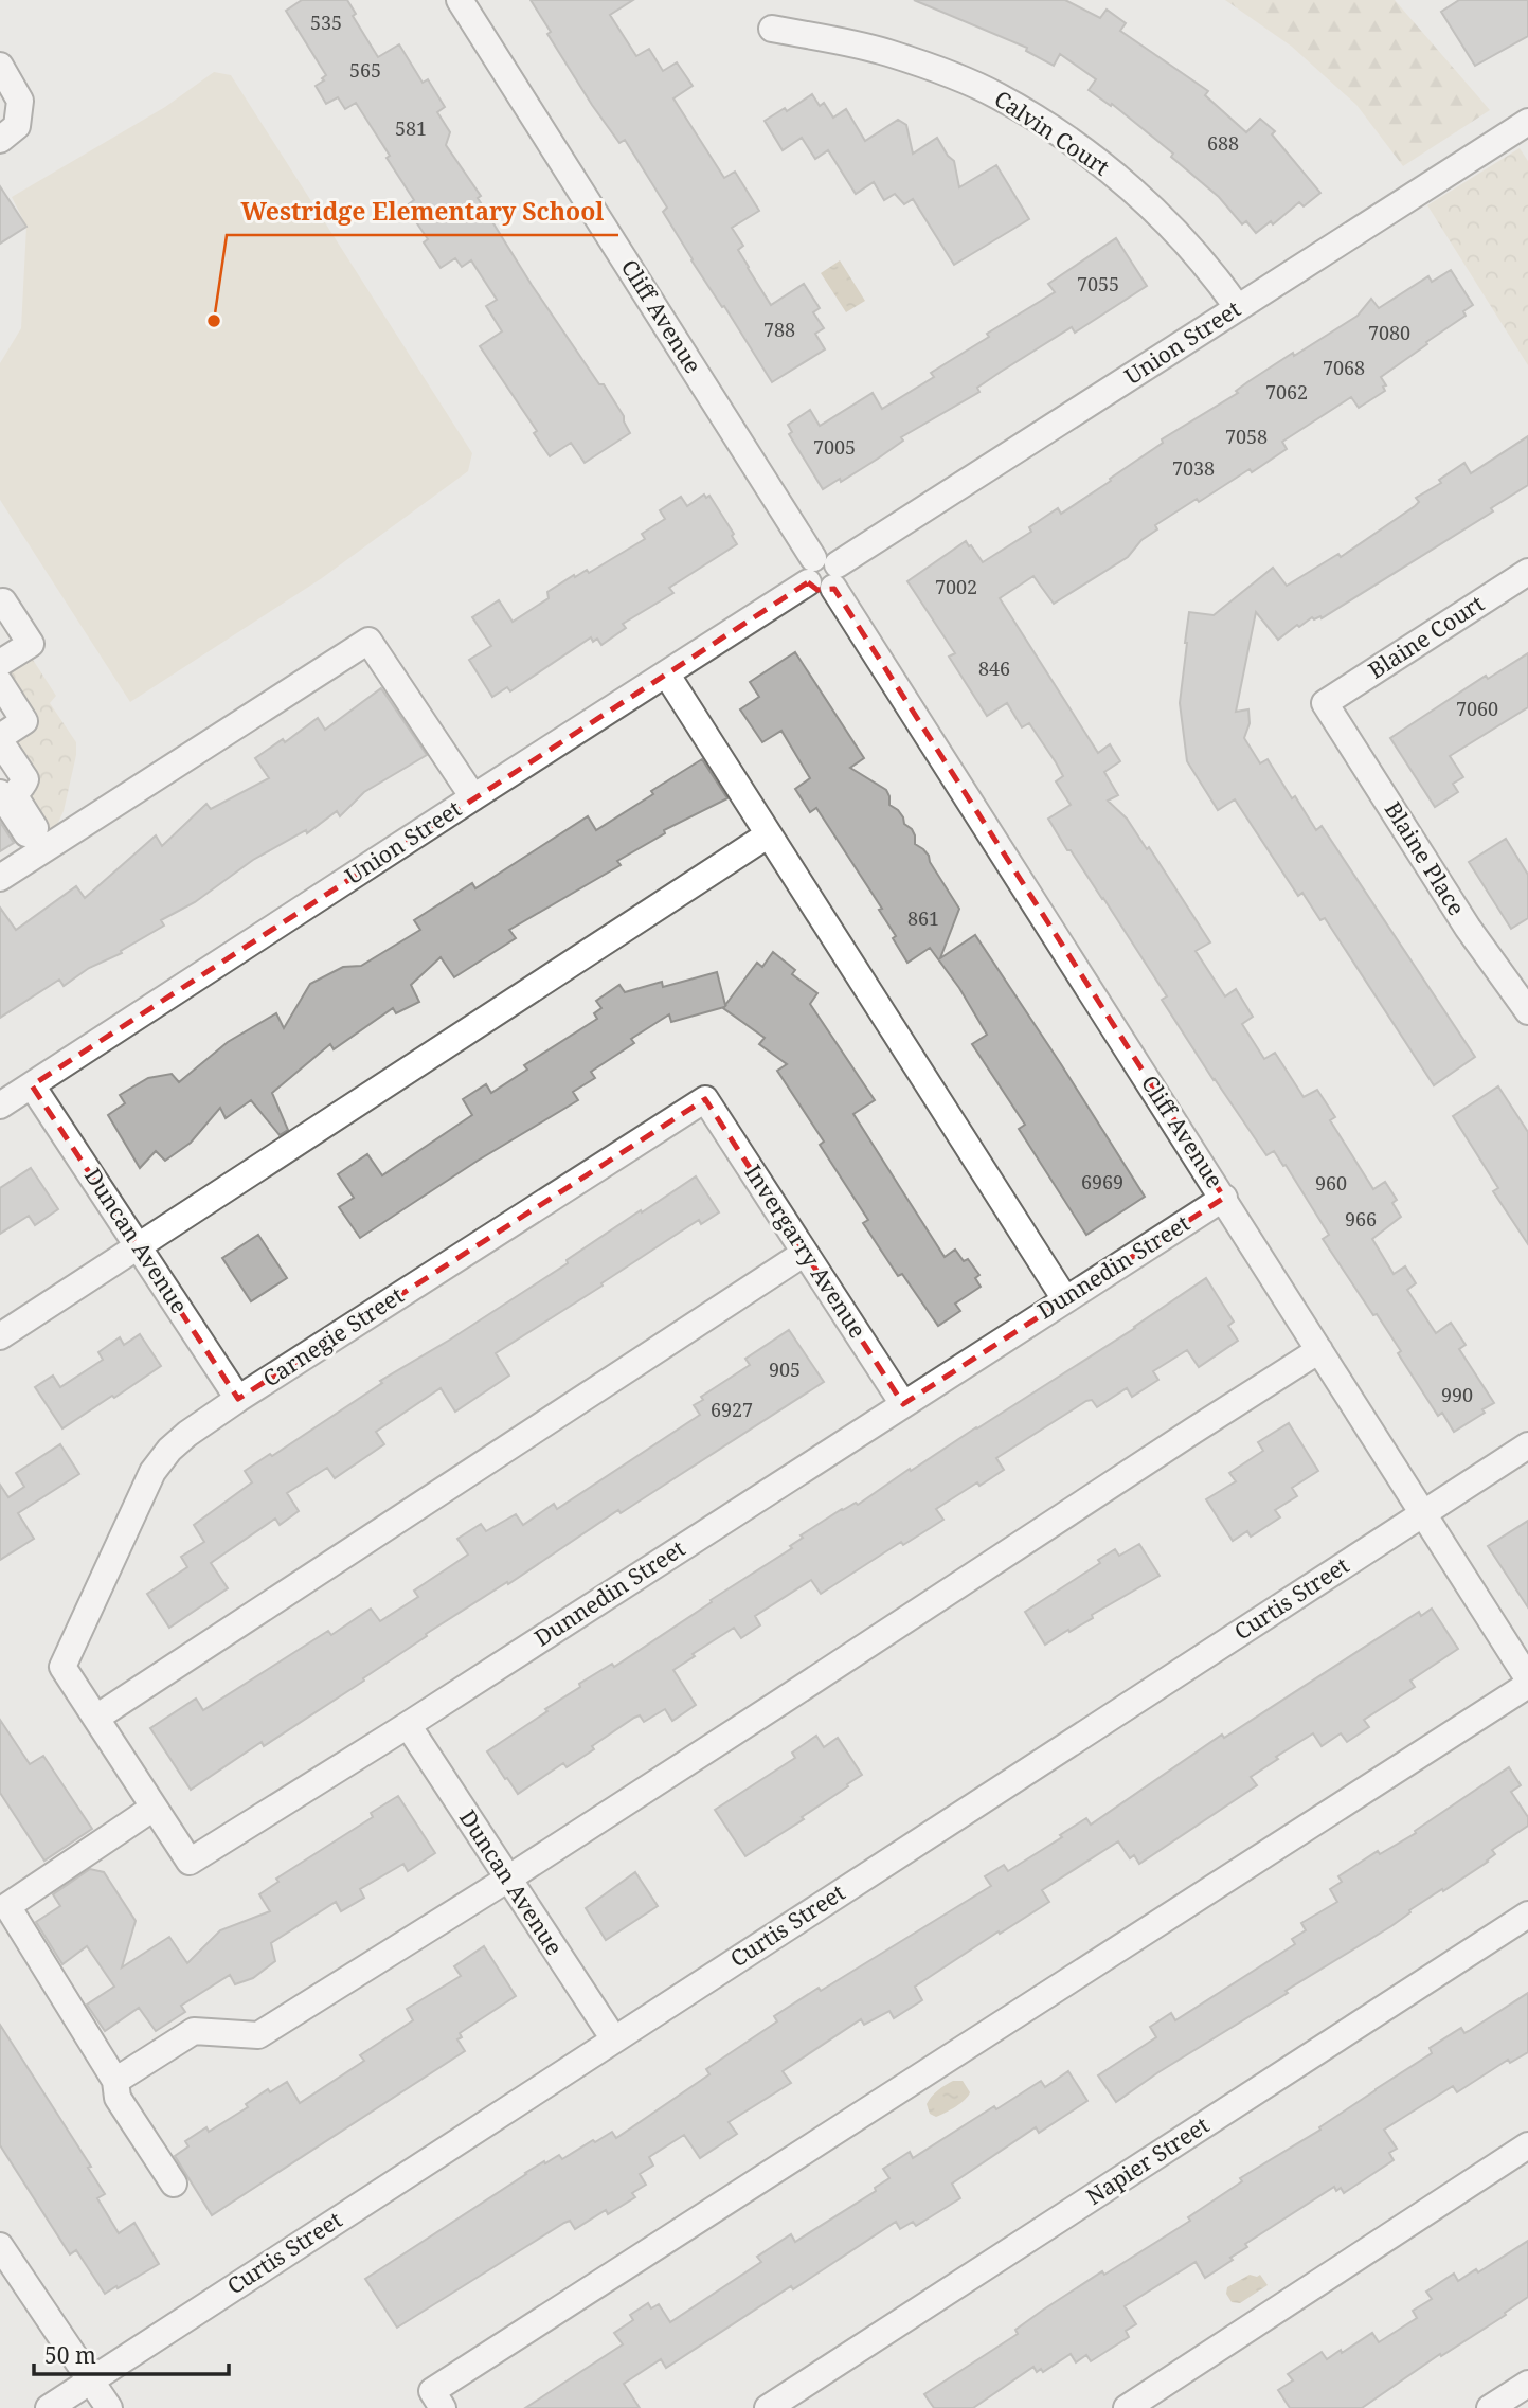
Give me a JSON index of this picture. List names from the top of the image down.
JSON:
{
  "streets": {
    "street": [
      "Calvin Court",
      "Cliff Avenue",
      "Union Street",
      "Blaine Court",
      "Blaine Place",
      "Duncan Avenue",
      "Invergarry Avenue",
      "Dunnedin Street",
      "Carnegie Street",
      "Curtis Street",
      "Napier Street"
    ]
  },
  "crossings": [
    ["Calvin Court", "Union Street"],
    ["Cliff Avenue", "Union Street"],
    ["Cliff Avenue", "Dunnedin Street"],
    ["Cliff Avenue", "Curtis Street"],
    ["Union Street", "Duncan Avenue"],
    ["Blaine Court", "Blaine Place"],
    ["Duncan Avenue", "Dunnedin Street"],
    ["Duncan Avenue", "Carnegie Street"],
    ["Duncan Avenue", "Curtis Street"],
    ["Invergarry Avenue", "Dunnedin Street"],
    ["Invergarry Avenue", "Carnegie Street"],
    ["Dunnedin Street", "Carnegie Street"]
  ],
  "places": ["Westridge Elementary School"],
  "house_numbers": [
    "535",
    "565",
    "581",
    "688",
    "7055",
    "788",
    "7080",
    "7068",
    "7062",
    "7058",
    "7005",
    "7038",
    "7002",
    "846",
    "7060",
    "861",
    "6969",
    "960",
    "966",
    "905",
    "990",
    "6927"
  ],
  "scale_bar": "50 m"
}
